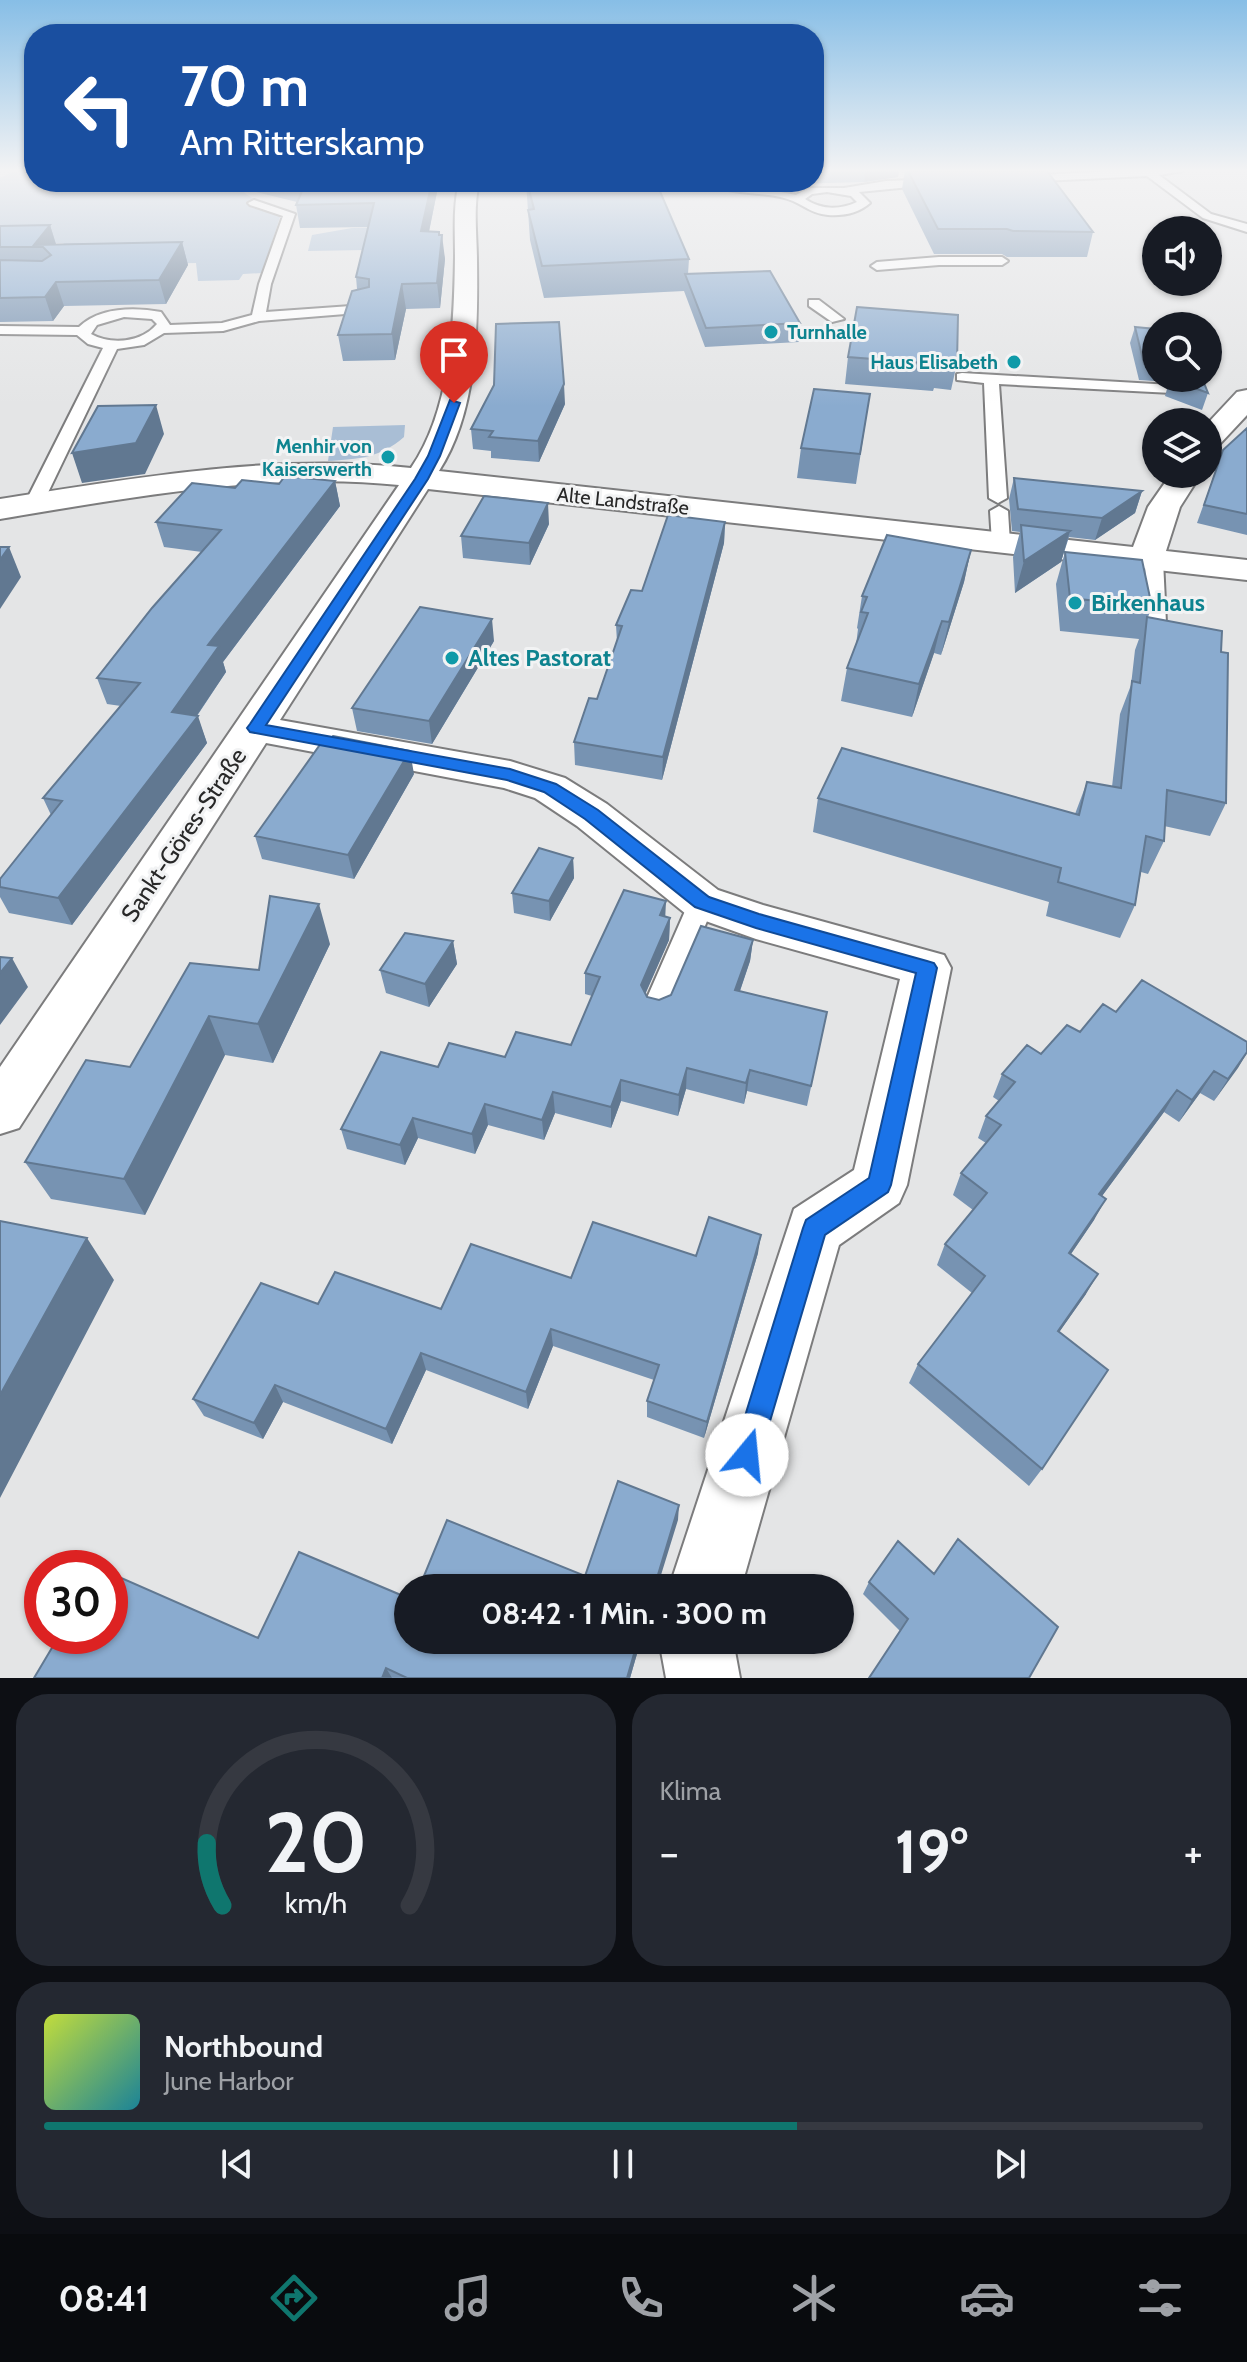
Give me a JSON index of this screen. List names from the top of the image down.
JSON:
{
  "streets": {
    "street": ["Alte Landstraße", "Sankt-Göres-Straße"]
  },
  "crossings": [
    ["Alte Landstraße", "Sankt-Göres-Straße"]
  ],
  "places": [
    "Turnhalle",
    "Haus Elisabeth",
    "Menhir von Kaiserswerth",
    "Birkenhaus",
    "Altes Pastorat"
  ],
  "page": {
    "turn": ["70 m", "Am Ritterskamp"],
    "limit": "30",
    "trip": "08:42 · 1 Min. · 300 m",
    "tile": "Klima",
    "heat": ["−", "19°", "+"],
    "song": ["Northbound", "June Harbor"],
    "tabs": "08:41",
    "gauge": ["20", "km/h"]
  }
}
